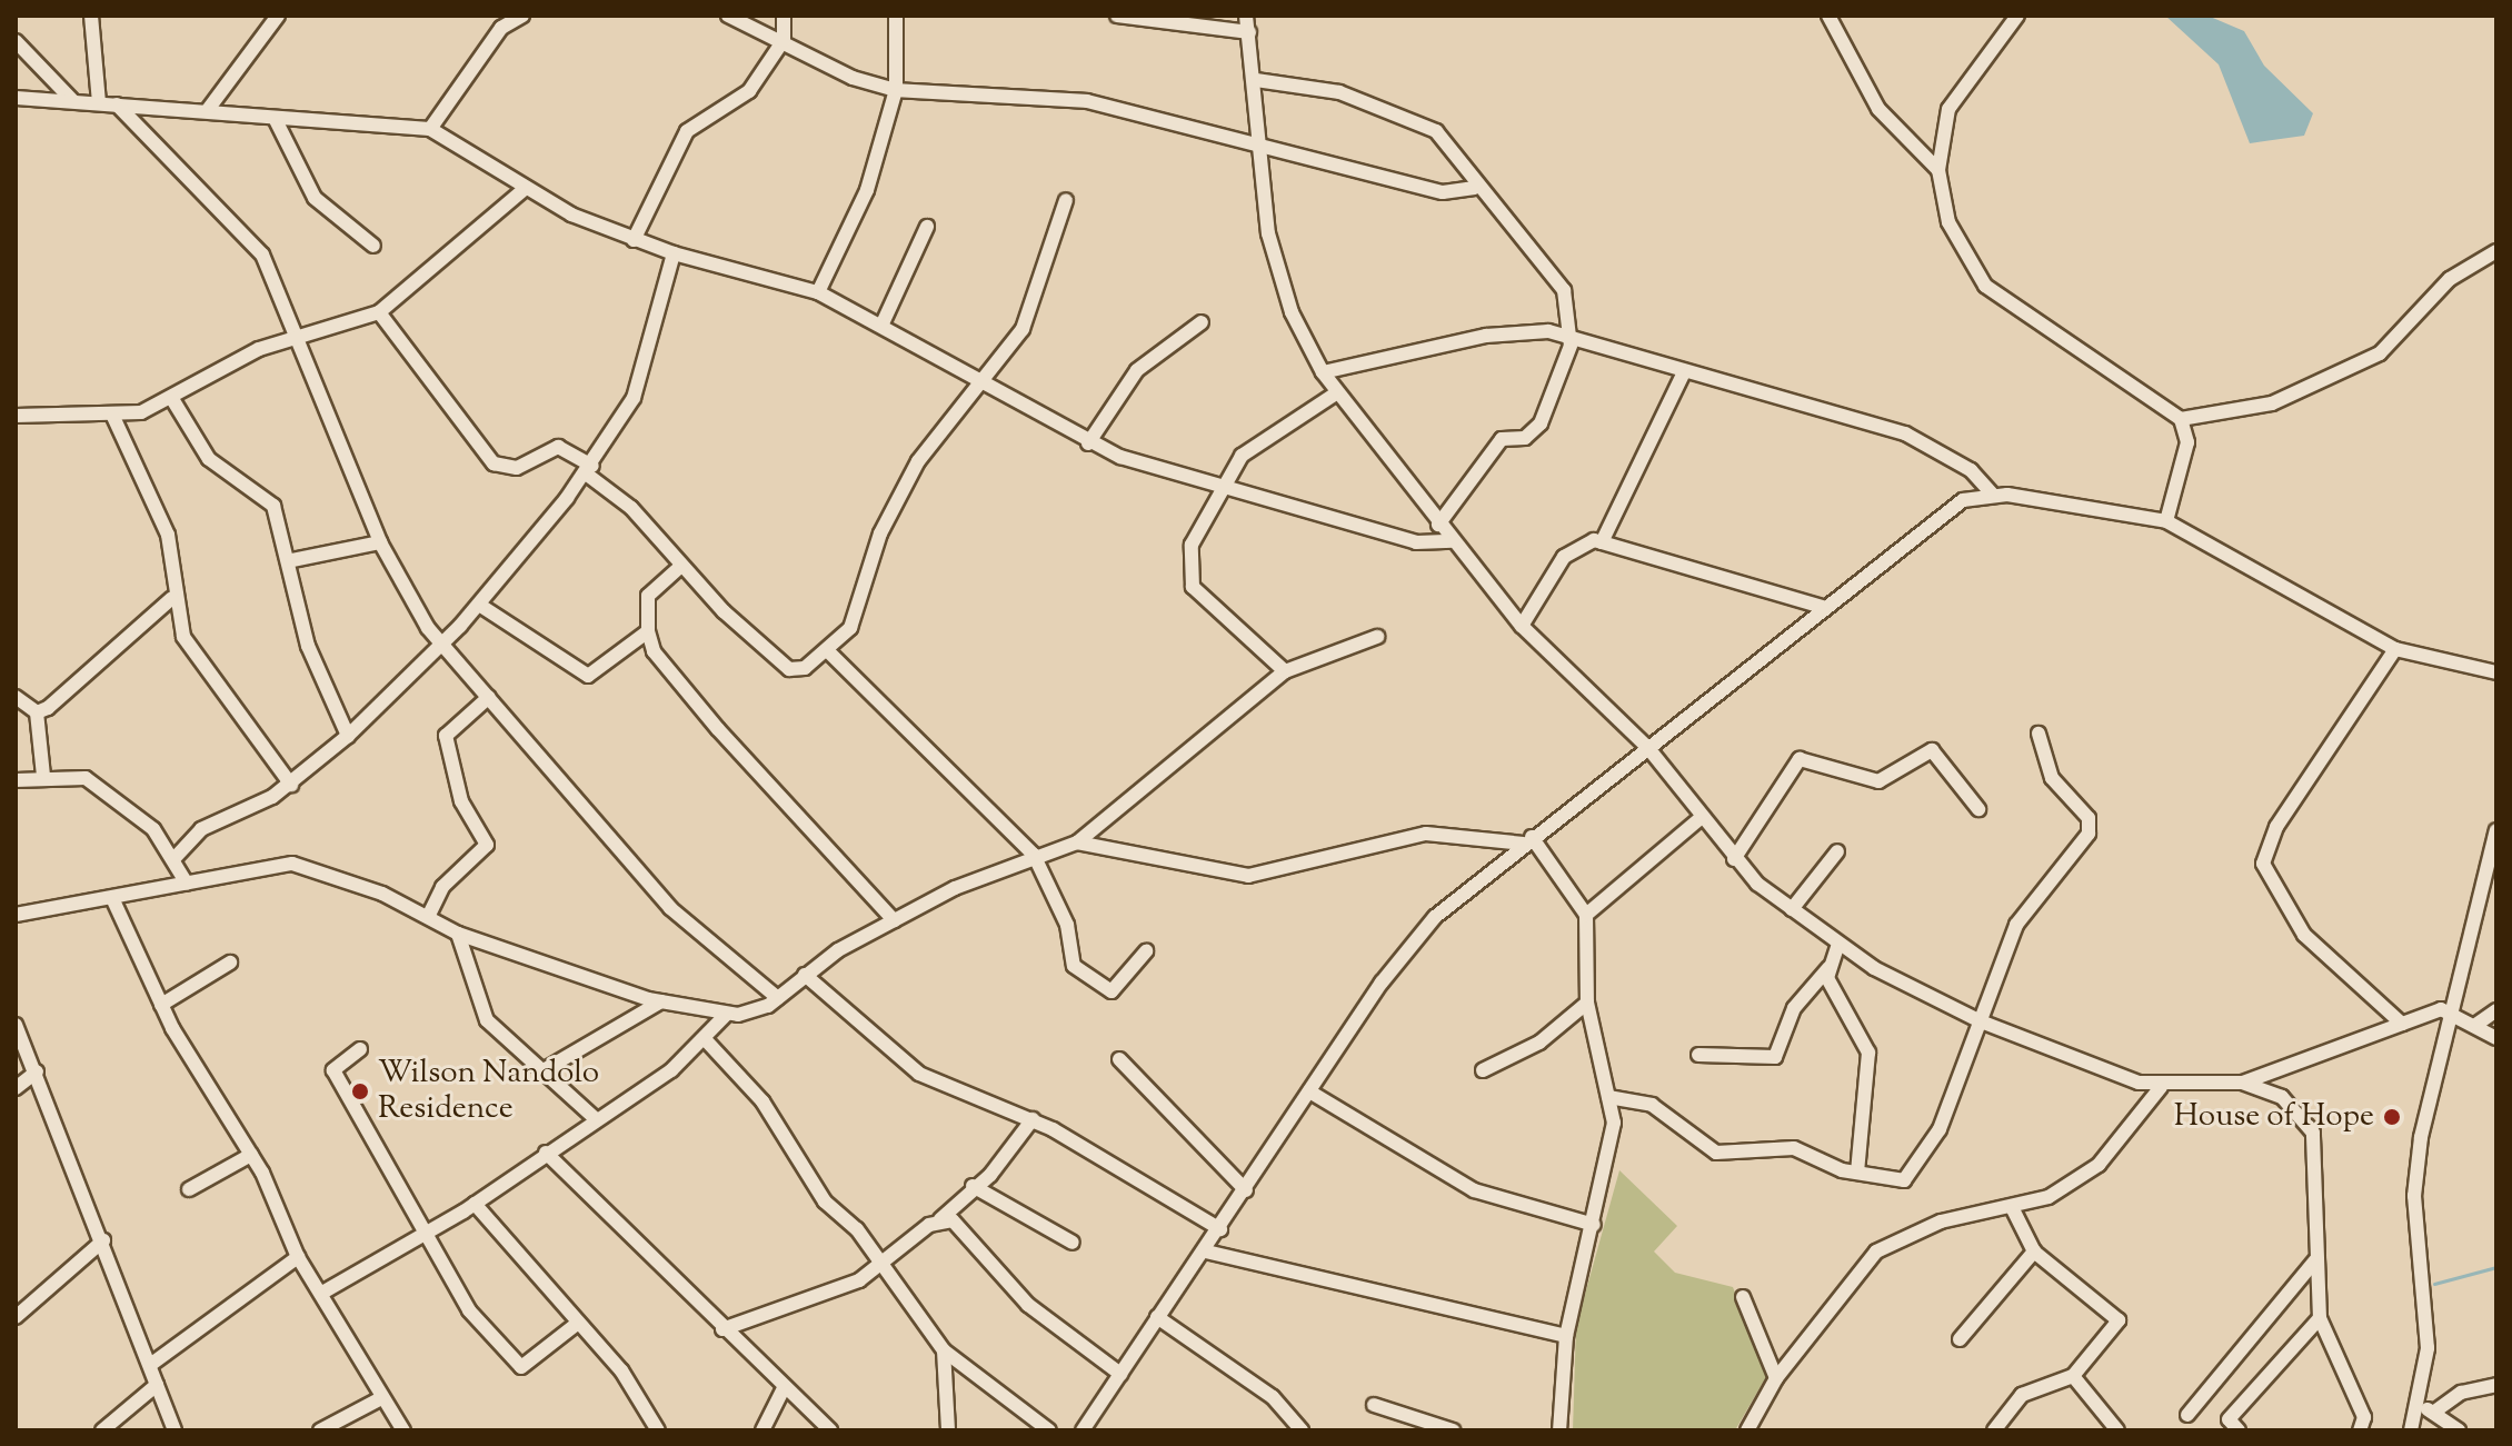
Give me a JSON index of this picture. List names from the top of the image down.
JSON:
{
  "places": ["Wilson Nandolo Residence", "House of Hope"]
}
